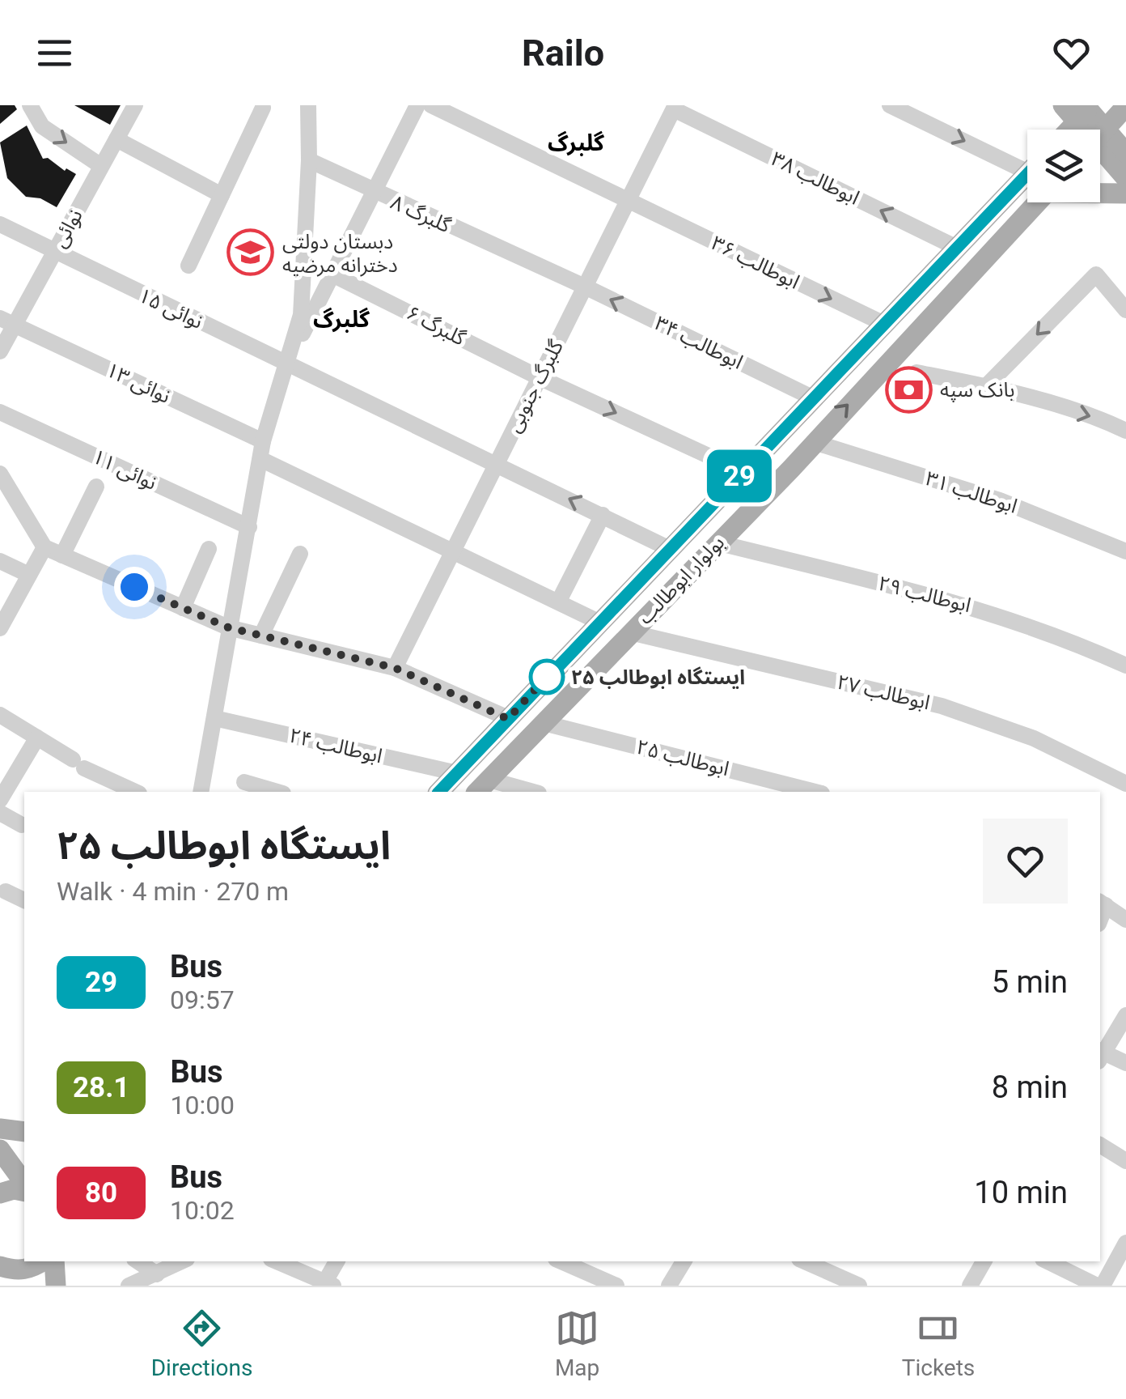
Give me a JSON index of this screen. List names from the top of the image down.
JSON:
{
  "streets": {
    "main road": ["بولوار ابوطالب"],
    "street": [
      "ابوطالب ۳۸",
      "گلبرگ ۸",
      "نوائی",
      "ابوطالب ۳۶",
      "نوائی ۱۵",
      "گلبرگ ۶",
      "ابوطالب ۳۴",
      "نوائی ۱۳",
      "گلبرگ جنوبی",
      "نوائی ۱۱",
      "ابوطالب ۳۱",
      "ابوطالب ۲۹",
      "ابوطالب ۲۷",
      "ابوطالب ۲۴",
      "ابوطالب ۲۵"
    ]
  },
  "crossings": [
    ["ابوطالب ۳۸", "گلبرگ جنوبی"],
    ["ابوطالب ۳۸", "بولوار ابوطالب"],
    ["گلبرگ ۸", "ابوطالب ۳۴"],
    ["گلبرگ ۸", "گلبرگ جنوبی"],
    ["نوائی", "نوائی ۱۵"],
    ["نوائی", "نوائی ۱۳"],
    ["ابوطالب ۳۶", "گلبرگ جنوبی"],
    ["ابوطالب ۳۶", "بولوار ابوطالب"],
    ["نوائی ۱۵", "گلبرگ جنوبی"],
    ["نوائی ۱۵", "بولوار ابوطالب"],
    ["گلبرگ ۶", "گلبرگ جنوبی"],
    ["گلبرگ ۶", "بولوار ابوطالب"],
    ["ابوطالب ۳۴", "گلبرگ جنوبی"],
    ["ابوطالب ۳۴", "بولوار ابوطالب"],
    ["ابوطالب ۳۱", "بولوار ابوطالب"],
    ["بولوار ابوطالب", "ابوطالب ۲۹"],
    ["بولوار ابوطالب", "ابوطالب ۲۷"],
    ["بولوار ابوطالب", "ابوطالب ۲۴"],
    ["بولوار ابوطالب", "ابوطالب ۲۵"]
  ],
  "one_way": ["ابوطالب ۳۶", "گلبرگ ۶", "ابوطالب ۳۴"],
  "districts": ["گلبرگ", "گلبرگ"],
  "places": {
    "school or university": ["دبستان دولتی دخترانه مرضیه"],
    "bank": ["بانک سپه"],
    "other": ["ایستگاه ابوطالب ۲۵"]
  },
  "lines": ["bus line 29"],
  "page": {
    "header": "Railo",
    "on_map": "29",
    "heading": ["ایستگاه ابوطالب ۲۵", "Walk · 4 min · 270 m"],
    "list": [
      {
        "mark": "29",
        "name": "Bus",
        "note": "09:57",
        "value": "5 min"
      },
      {
        "mark": "28.1",
        "name": "Bus",
        "note": "10:00",
        "value": "8 min"
      },
      {
        "mark": "80",
        "name": "Bus",
        "note": "10:02",
        "value": "10 min"
      }
    ],
    "tabs": ["Directions", "Map", "Tickets"]
  }
}
